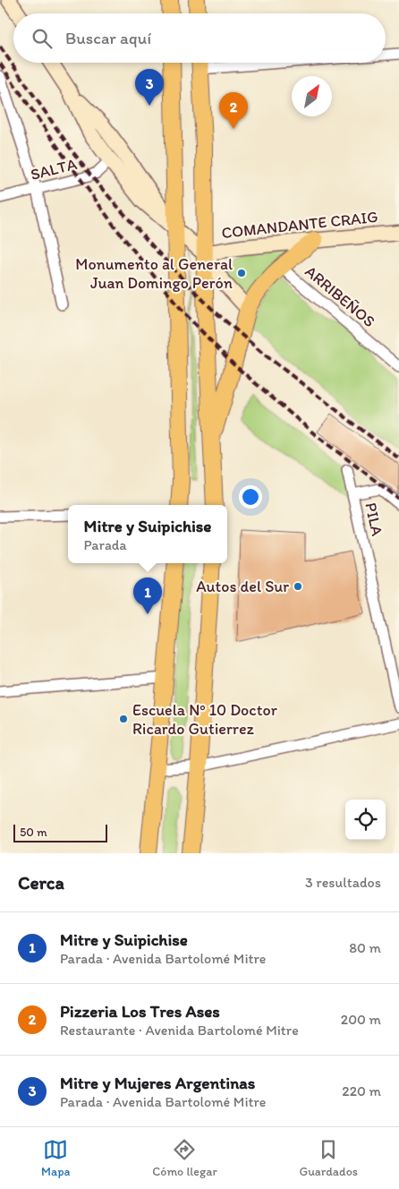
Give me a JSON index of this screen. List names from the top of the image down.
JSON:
{
  "streets": {
    "main road": ["COMANDANTE CRAIG"],
    "street": ["SALTA", "ARRIBEÑOS", "PILA"]
  },
  "places": ["Monumento al General Juan Domingo Perón", "Autos del Sur", "Escuela Nº 10 Doctor Ricardo Gutierrez"],
  "scale_bar": "50 m",
  "north": "top right",
  "page": {
    "search": "Buscar aquí",
    "pins": ["3", "2", "1"],
    "popup": ["Mitre y Suipichise", "Parada"],
    "scale": "50 m",
    "heading": ["Cerca", "3 resultados"],
    "list": [
      {
        "mark": "1",
        "name": "Mitre y Suipichise",
        "note": "Parada · Avenida Bartolomé Mitre",
        "value": "80 m"
      },
      {
        "mark": "2",
        "name": "Pizzeria Los Tres Ases",
        "note": "Restaurante · Avenida Bartolomé Mitre",
        "value": "200 m"
      },
      {
        "mark": "3",
        "name": "Mitre y Mujeres Argentinas",
        "note": "Parada · Avenida Bartolomé Mitre",
        "value": "220 m"
      }
    ],
    "nav": ["Mapa", "Cómo llegar", "Guardados"]
  }
}
